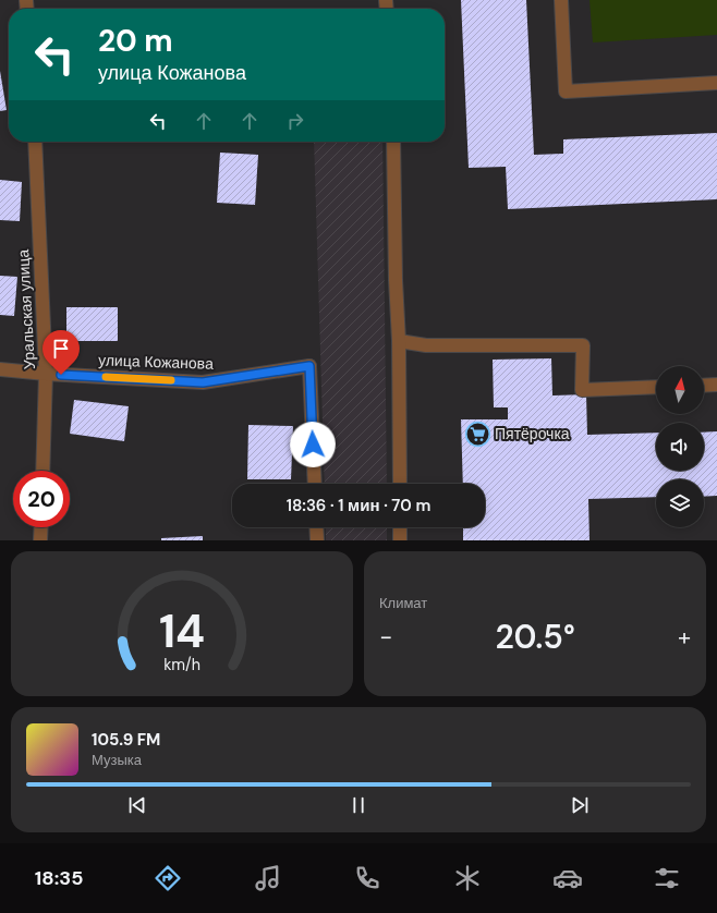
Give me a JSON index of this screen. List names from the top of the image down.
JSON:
{
  "streets": {
    "street": ["Уральская улица", "улица Кожанова"]
  },
  "crossings": [
    ["Уральская улица", "улица Кожанова"]
  ],
  "places": {
    "supermarket": ["Пятёрочка"]
  },
  "north": "top",
  "page": {
    "turn": ["20 m", "улица Кожанова"],
    "limit": "20",
    "trip": "18:36 · 1 мин · 70 m",
    "tile": "Климат",
    "heat": ["−", "20.5°", "+"],
    "song": ["105.9 FM", "Музыка"],
    "tabs": "18:35",
    "gauge": ["14", "km/h"]
  }
}
